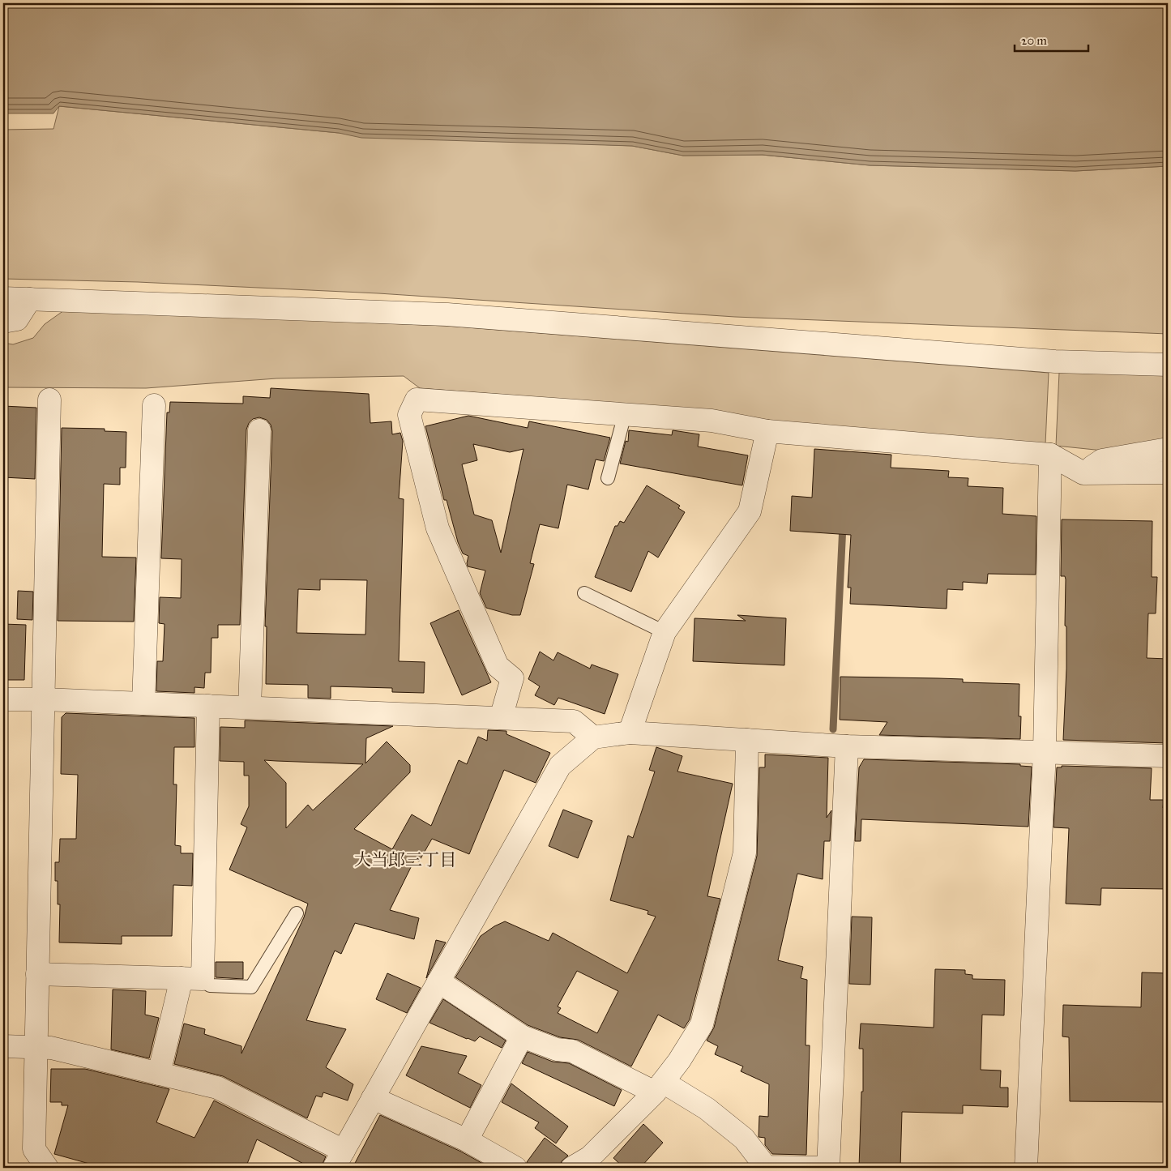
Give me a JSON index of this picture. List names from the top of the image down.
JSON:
{
  "districts": ["大当郎三丁目"],
  "scale_bar": "20 m"
}
